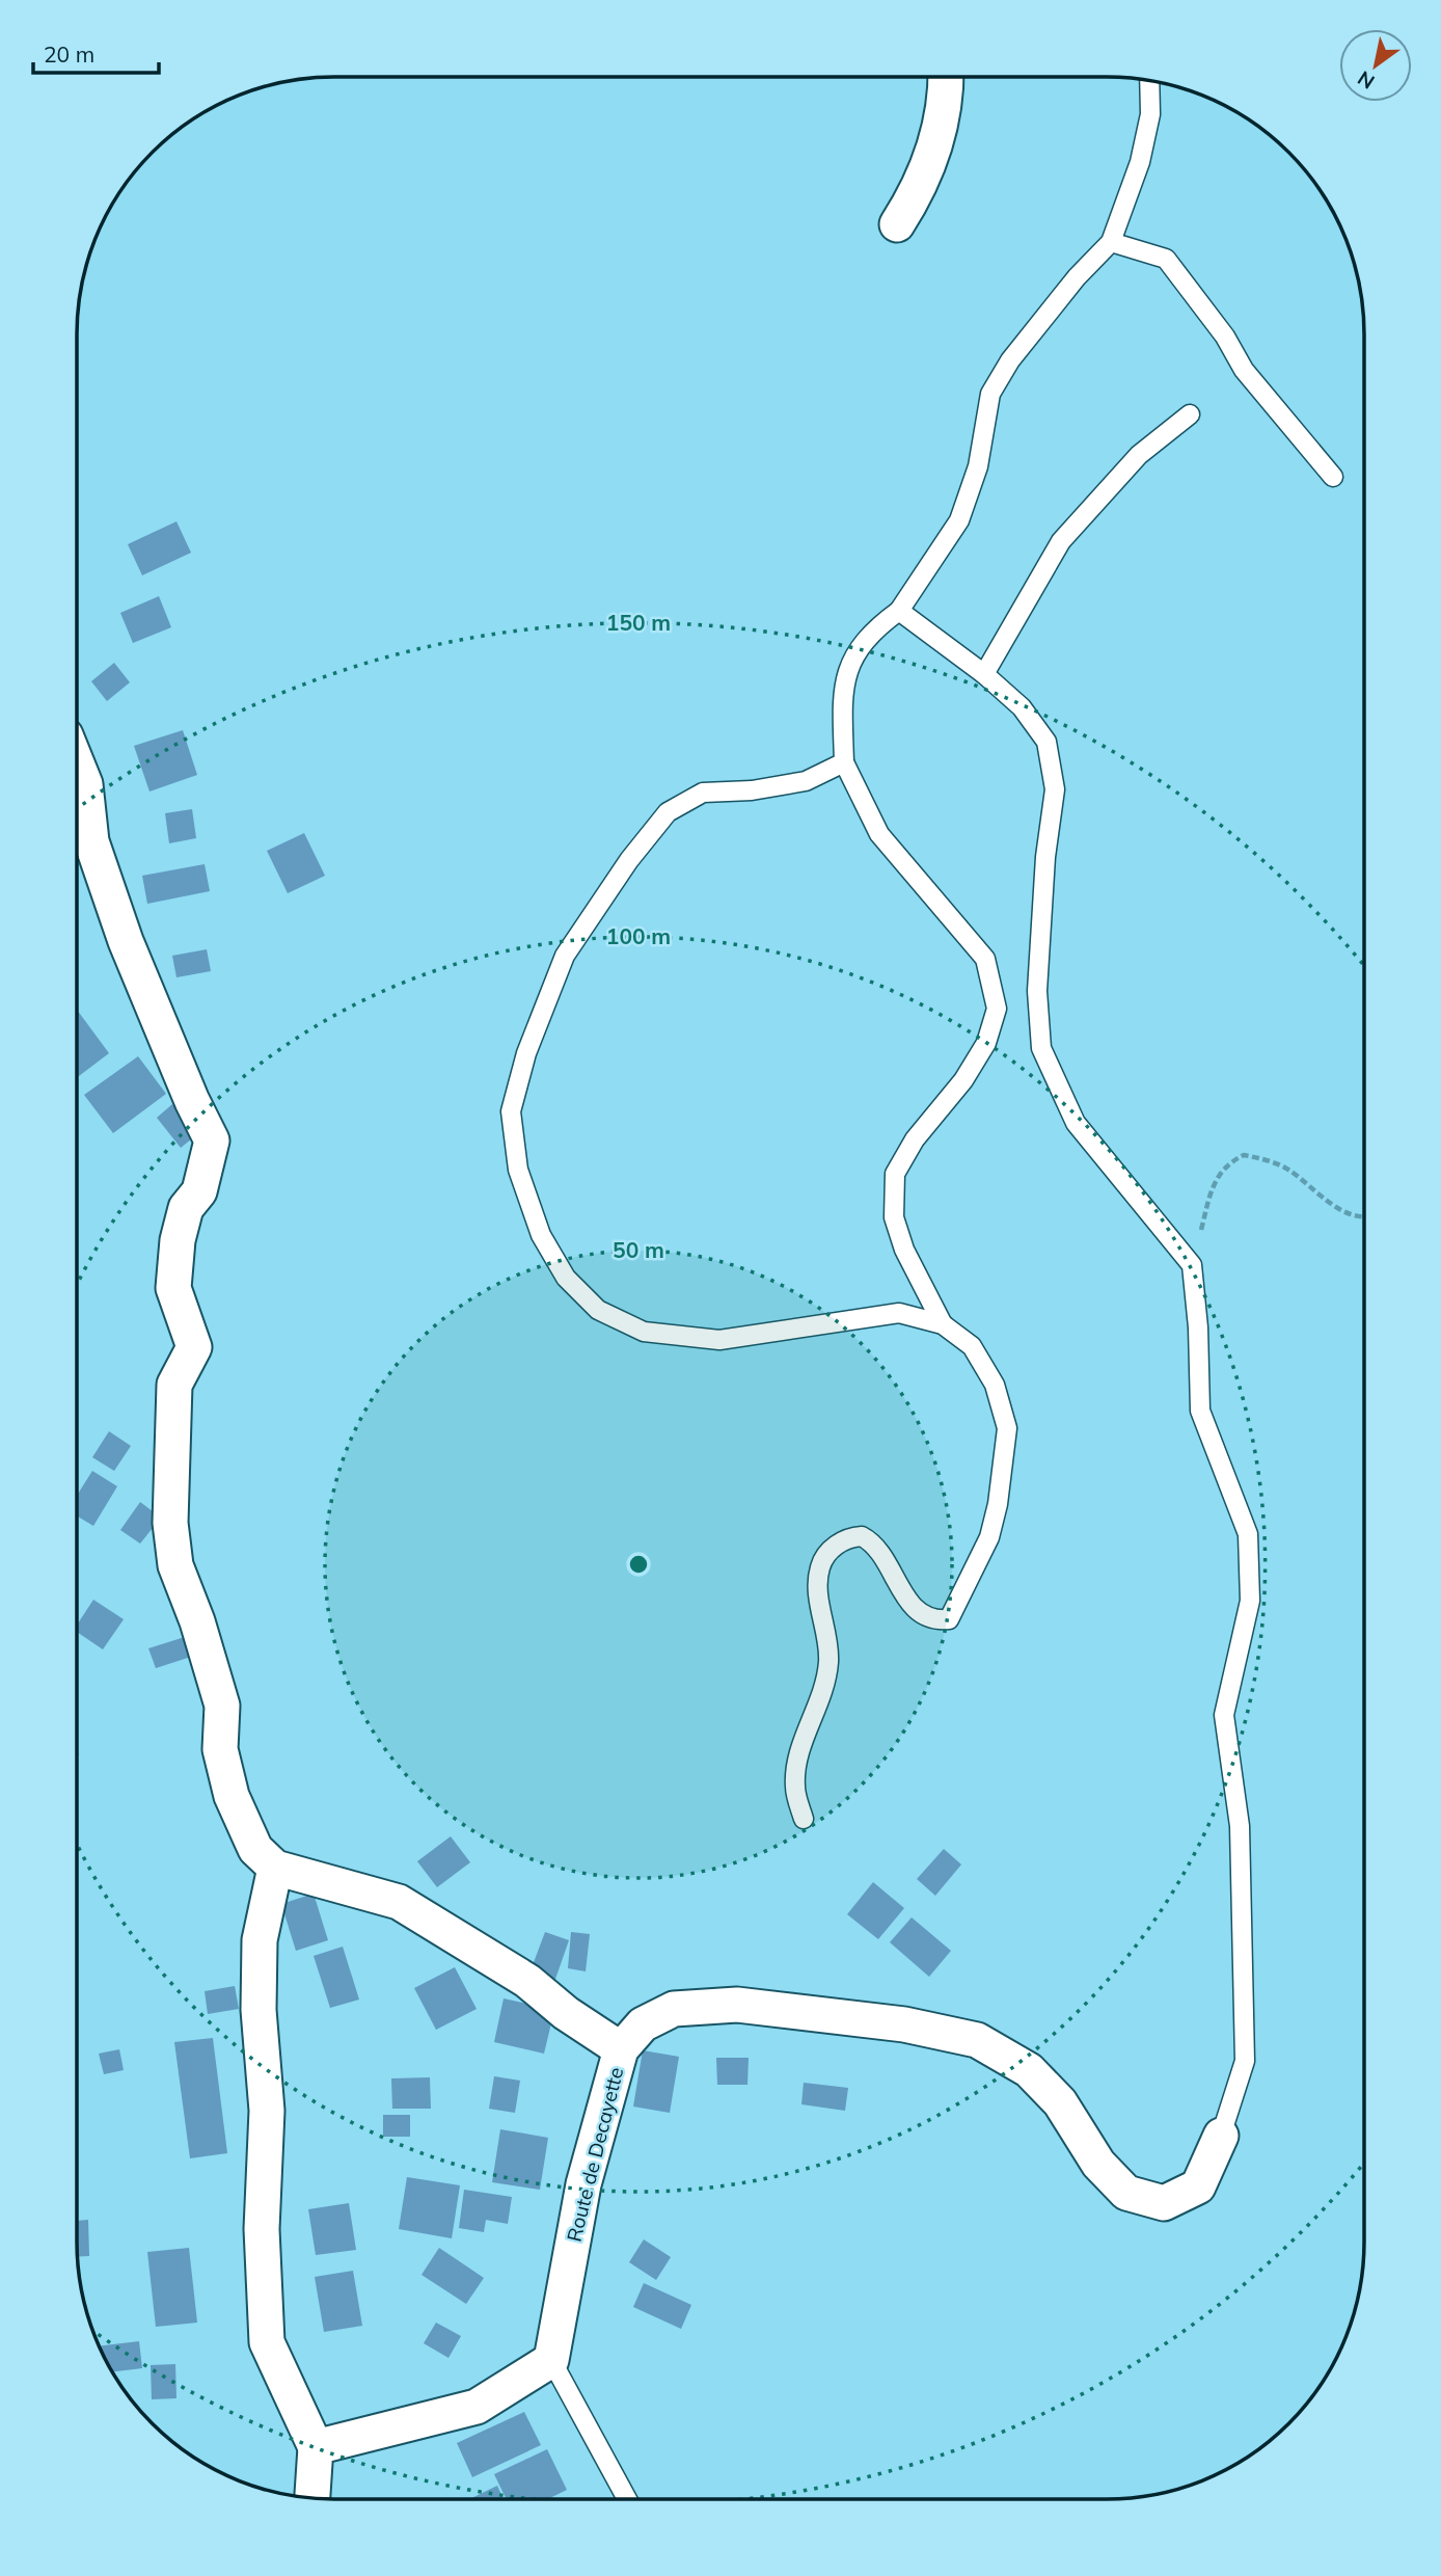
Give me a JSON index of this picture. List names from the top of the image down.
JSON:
{
  "streets": {
    "street": ["Route de Decayette"]
  },
  "scale_bar": "20 m",
  "north": "bottom left",
  "rings": ["150 m", "100 m", "50 m"]
}
